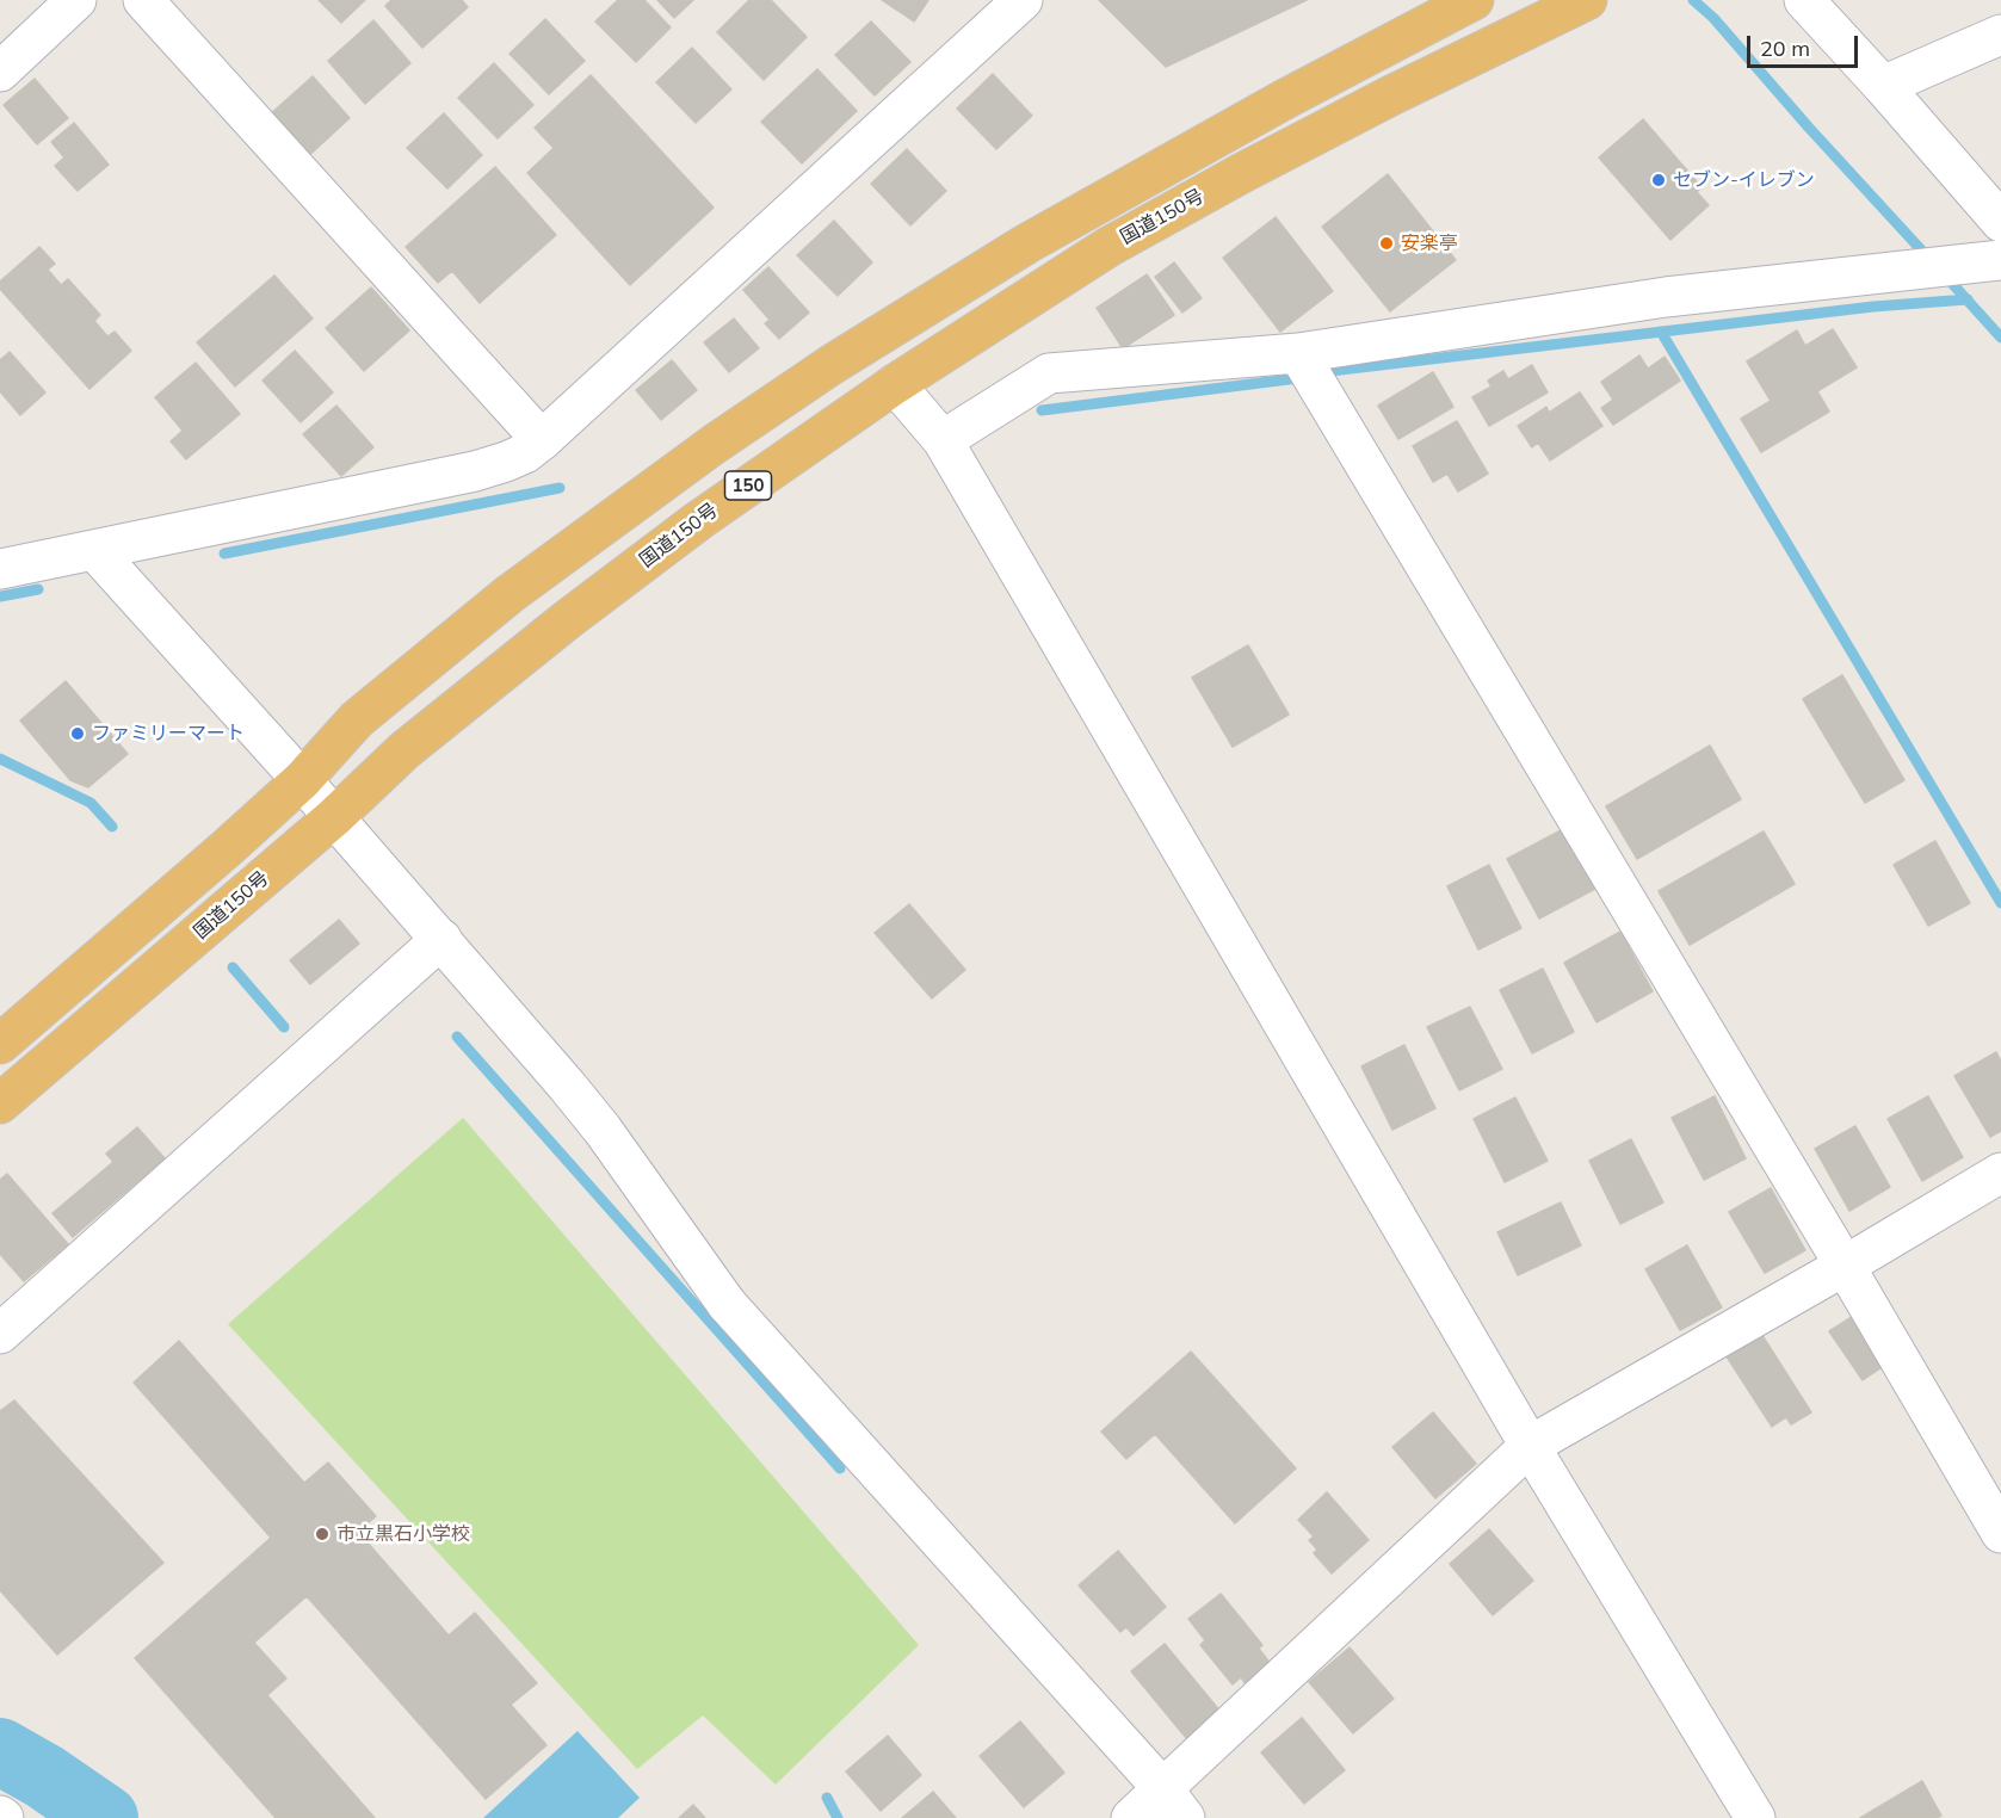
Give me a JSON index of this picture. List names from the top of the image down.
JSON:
{
  "streets": {
    "highway": ["国道150号", "150"]
  },
  "places": [
    "セブン-イレブン",
    "安楽亭",
    "ファミリーマート",
    "市立黒石小学校"
  ],
  "scale_bar": "20 m"
}
